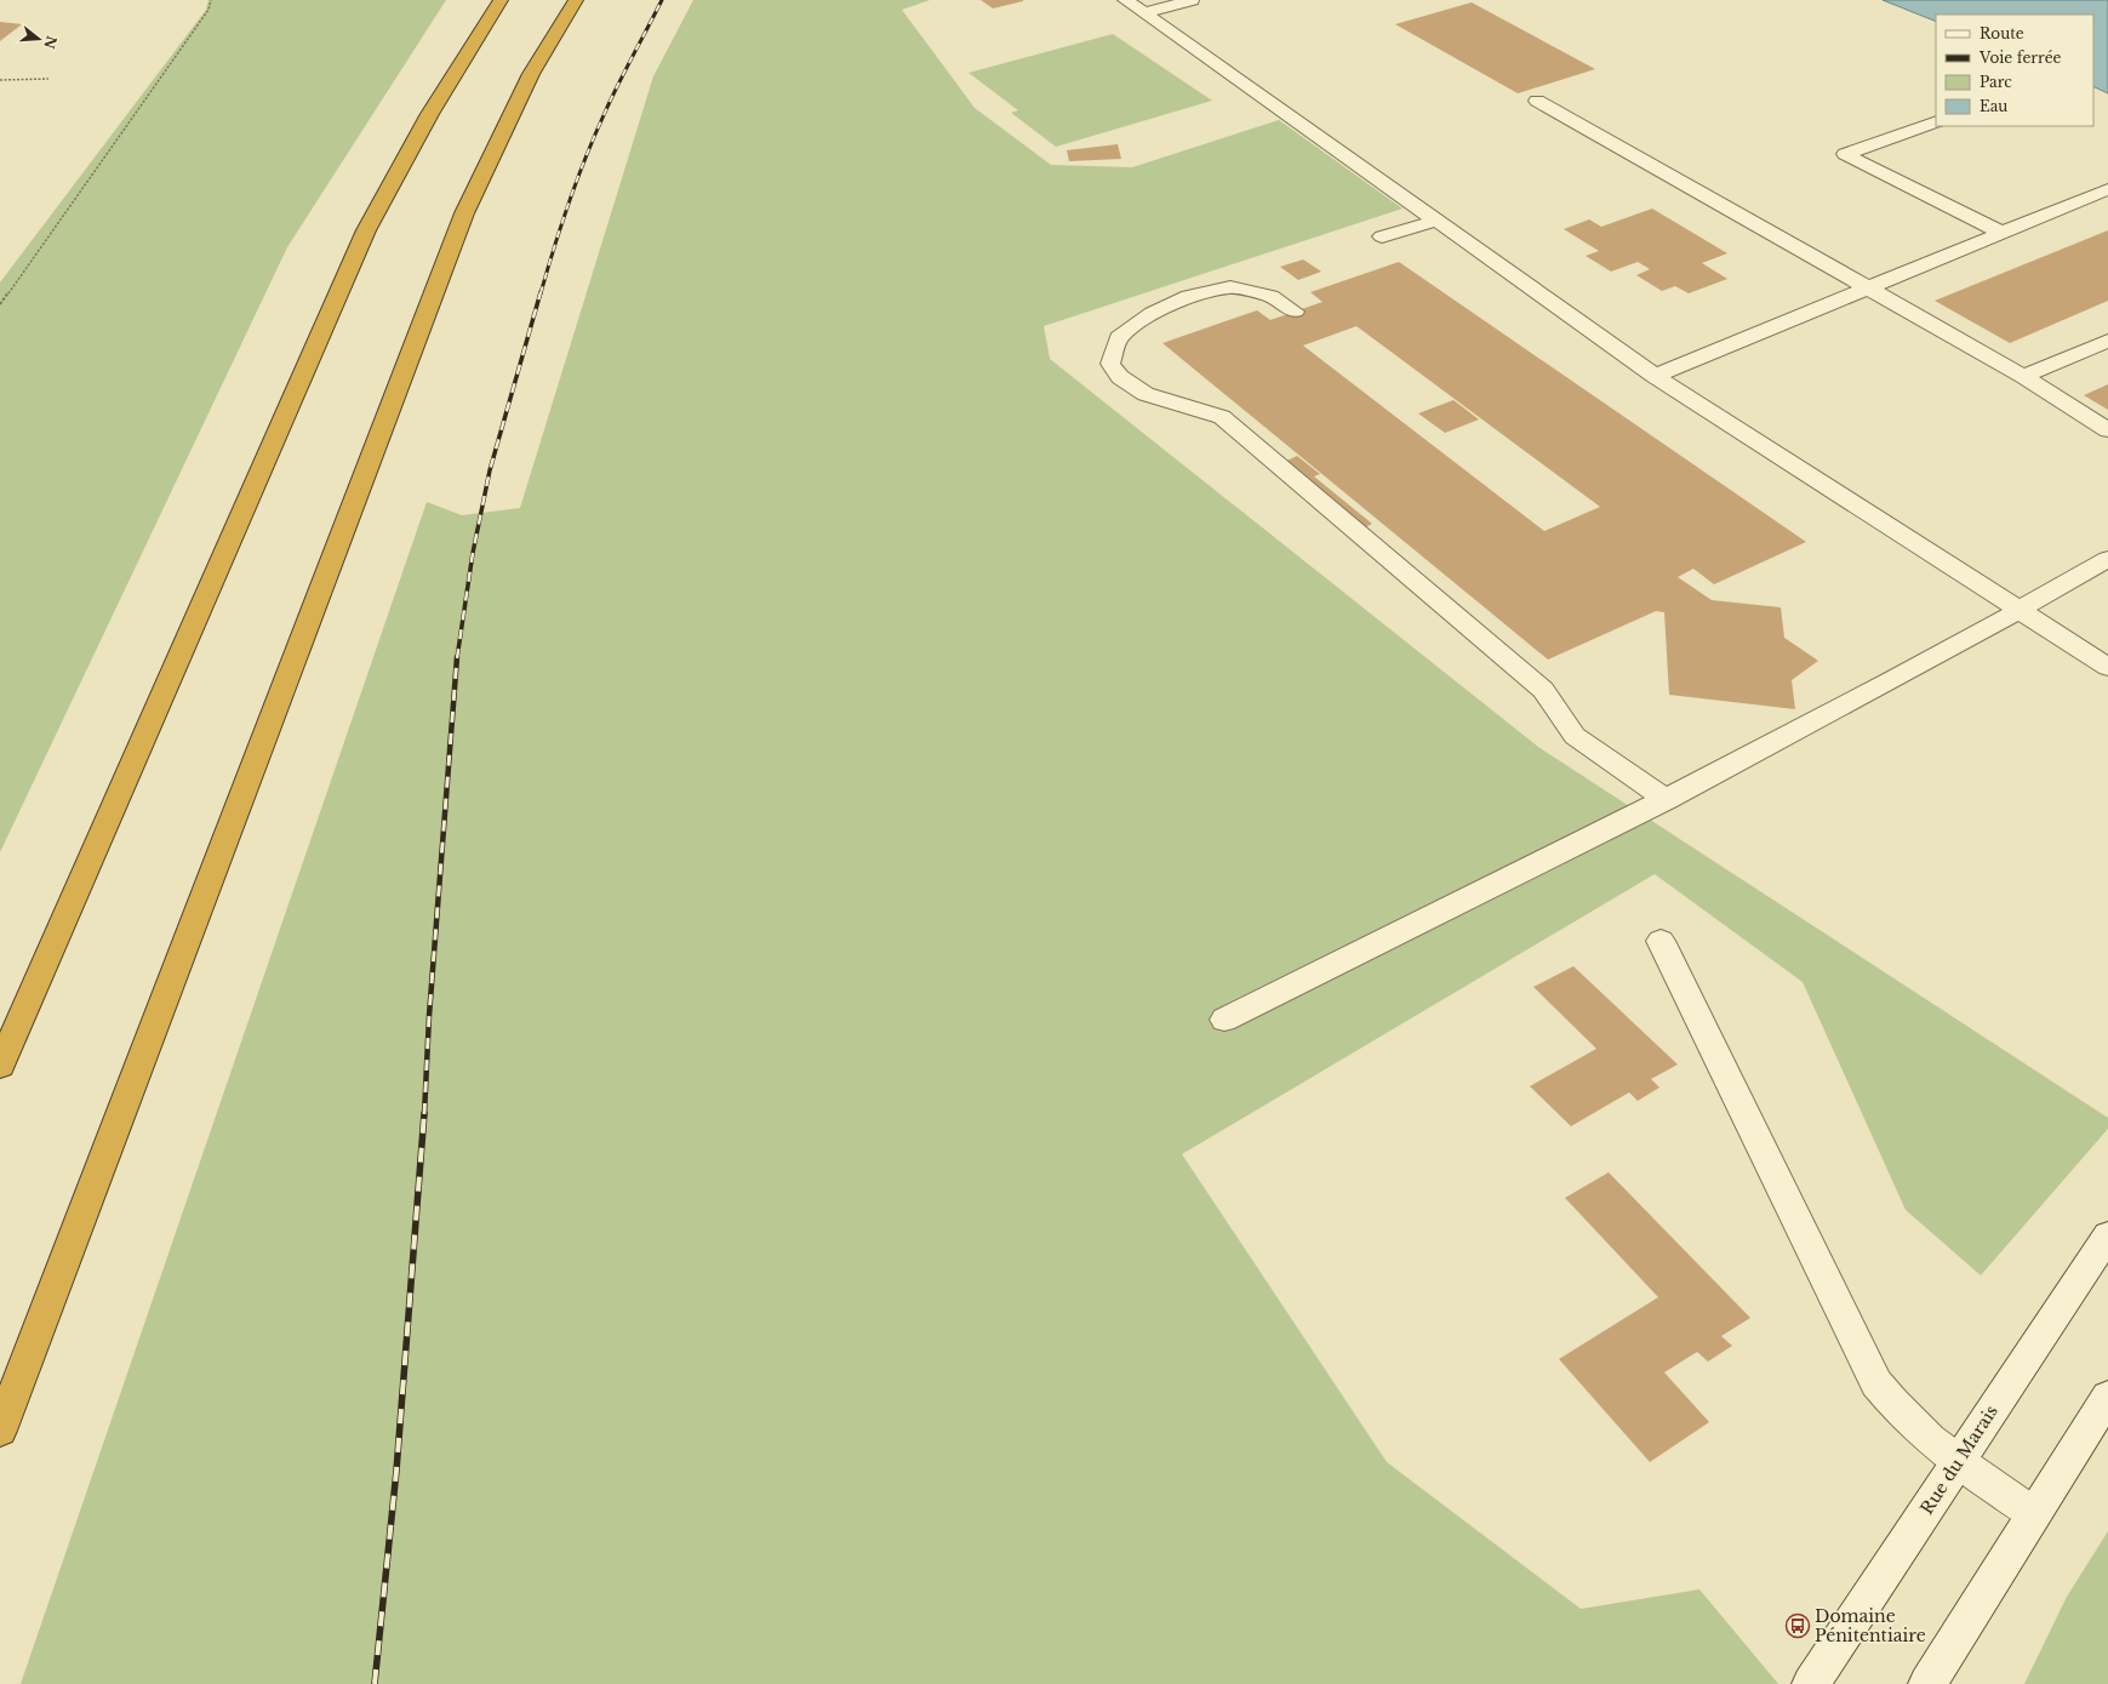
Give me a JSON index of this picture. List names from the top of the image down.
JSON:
{
  "streets": {
    "street": ["Rue du Marais"]
  },
  "places": {
    "bus stop": ["Domaine Pénitentiaire"]
  },
  "legend": [
    "Route",
    "Voie ferrée",
    "Parc",
    "Eau"
  ],
  "north": "right"
}
